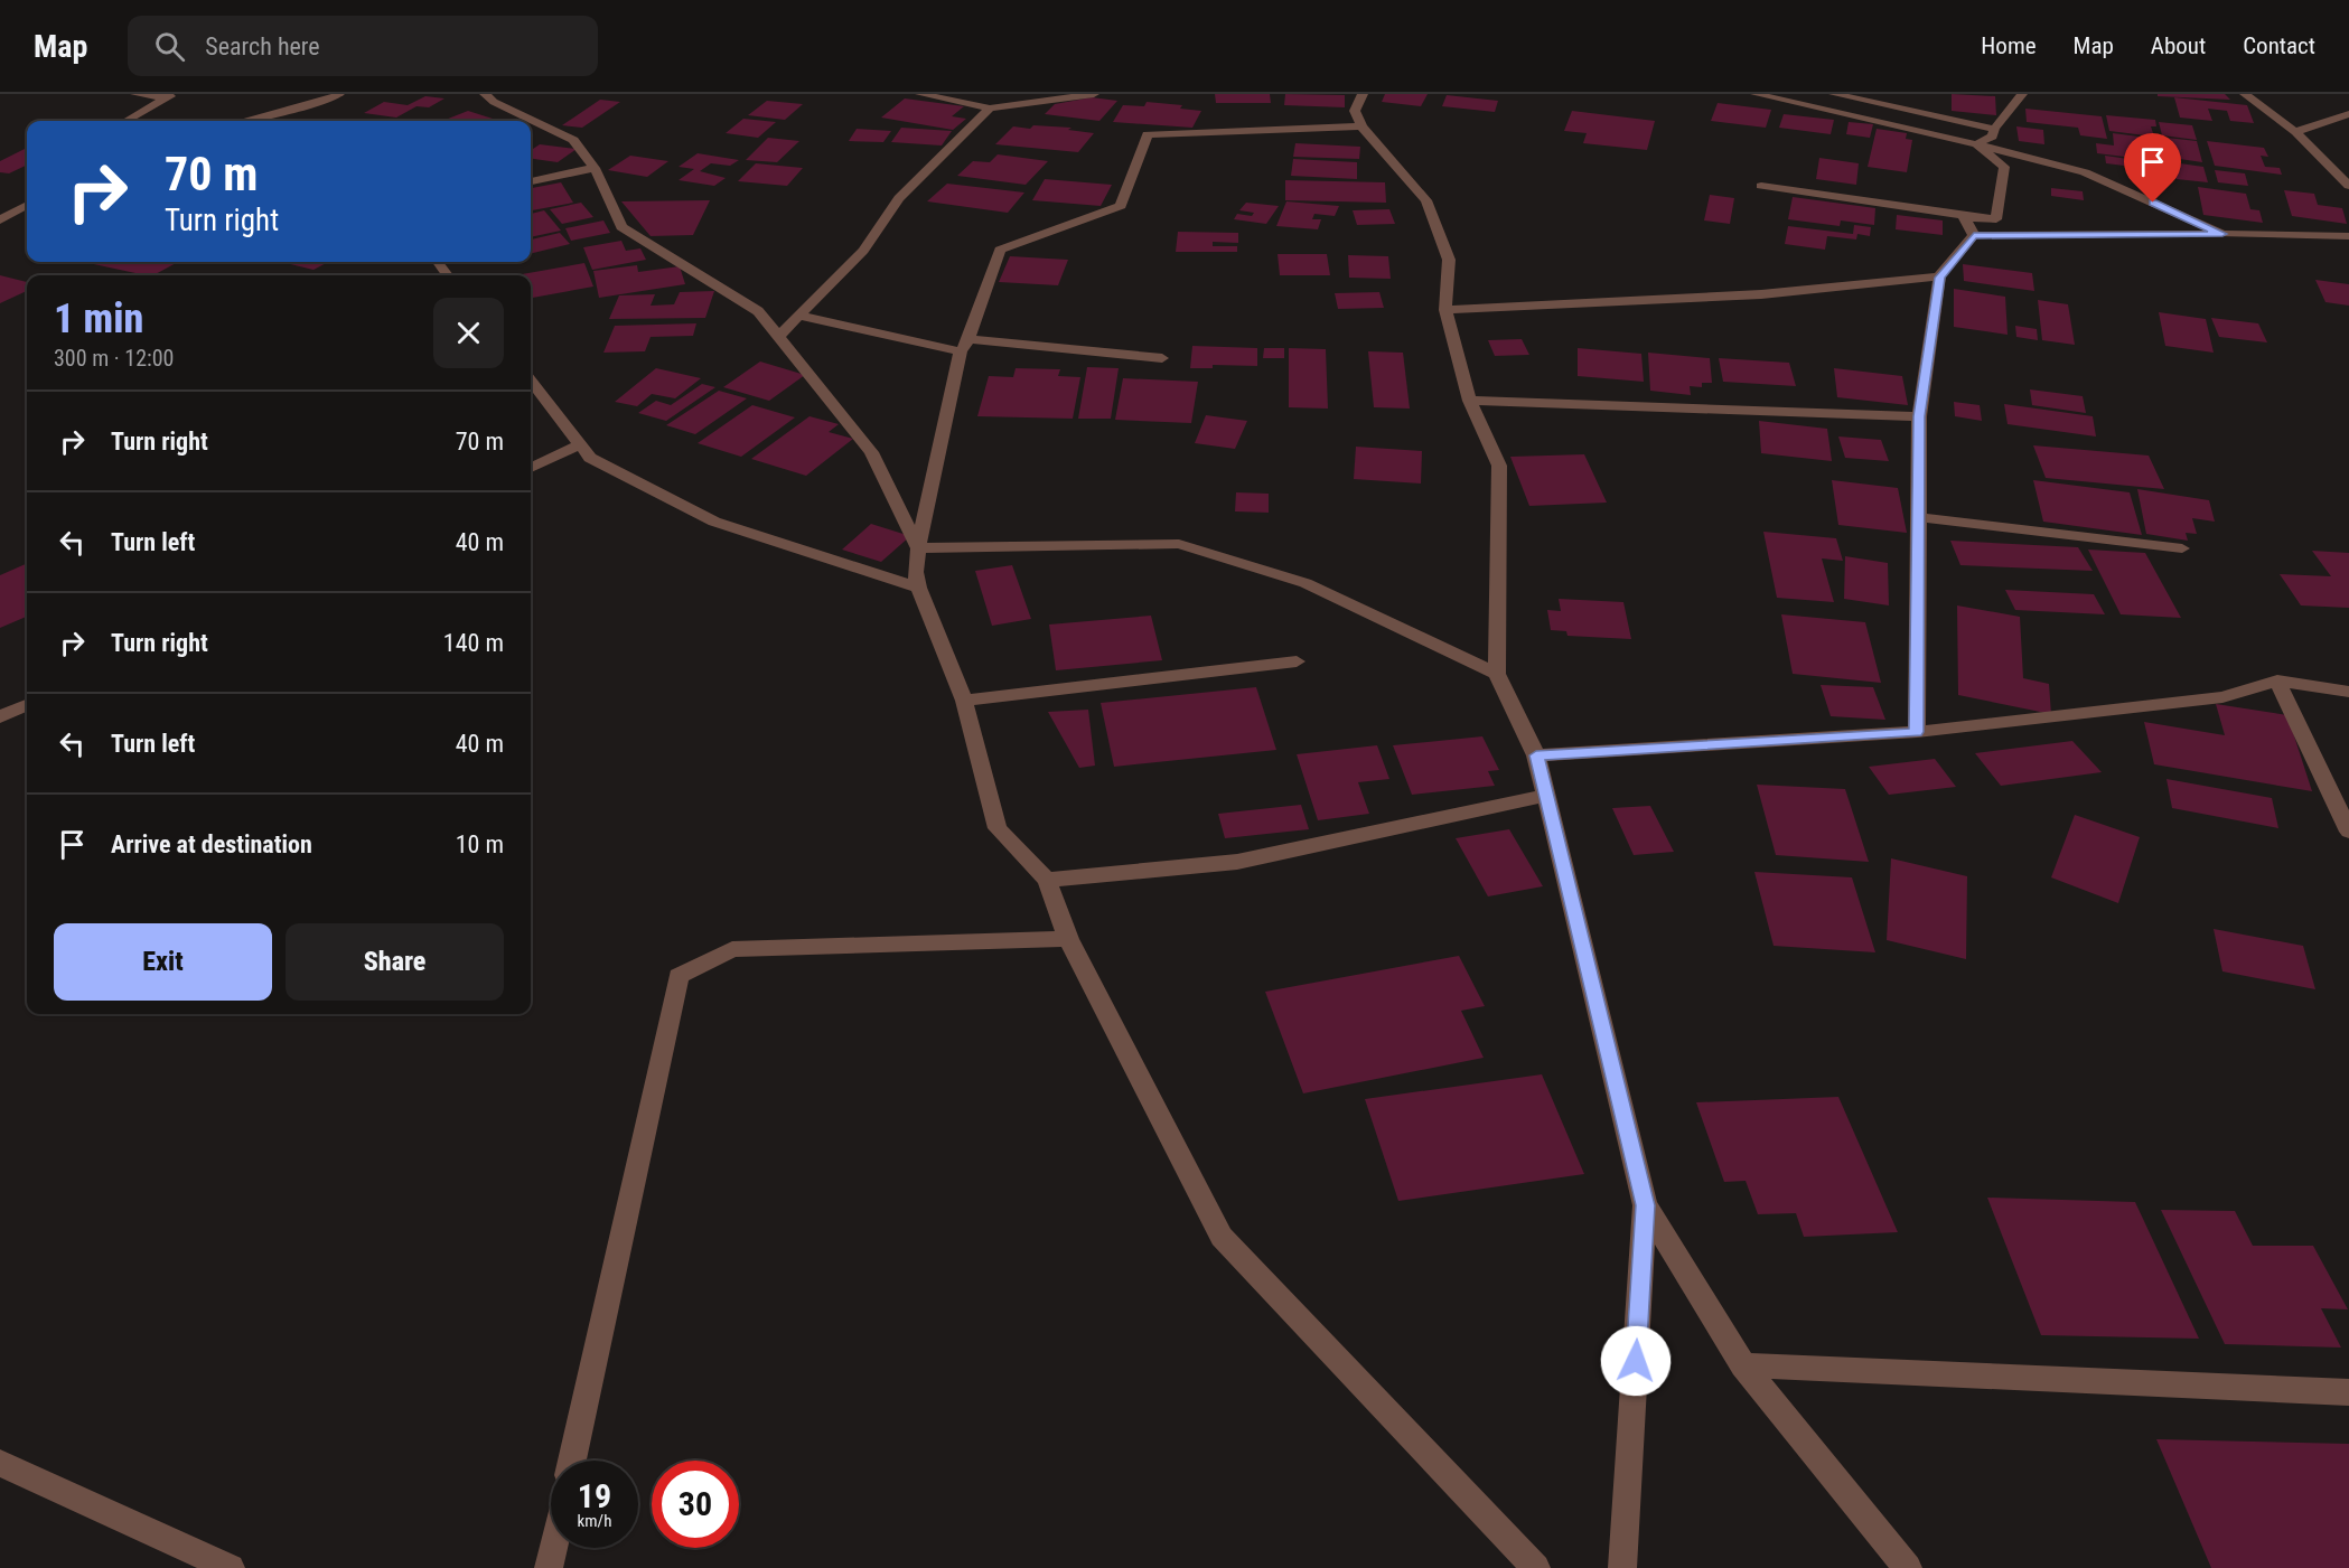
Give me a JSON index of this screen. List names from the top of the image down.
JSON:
{
  "page": {
    "header": "Map",
    "search": "Search here",
    "nav": [
      "Home",
      "Map",
      "About",
      "Contact"
    ],
    "turn": ["70 m", "Turn right"],
    "heading": ["1 min", "300 m · 12:00"],
    "list": [
      {
        "name": "Turn right",
        "value": "70 m"
      },
      {
        "name": "Turn left",
        "value": "40 m"
      },
      {
        "name": "Turn right",
        "value": "140 m"
      },
      {
        "name": "Turn left",
        "value": "40 m"
      },
      {
        "name": "Arrive at destination",
        "value": "10 m"
      }
    ],
    "buttons": ["Exit", "Share"],
    "speed": "19 km/h",
    "limit": "30"
  }
}
